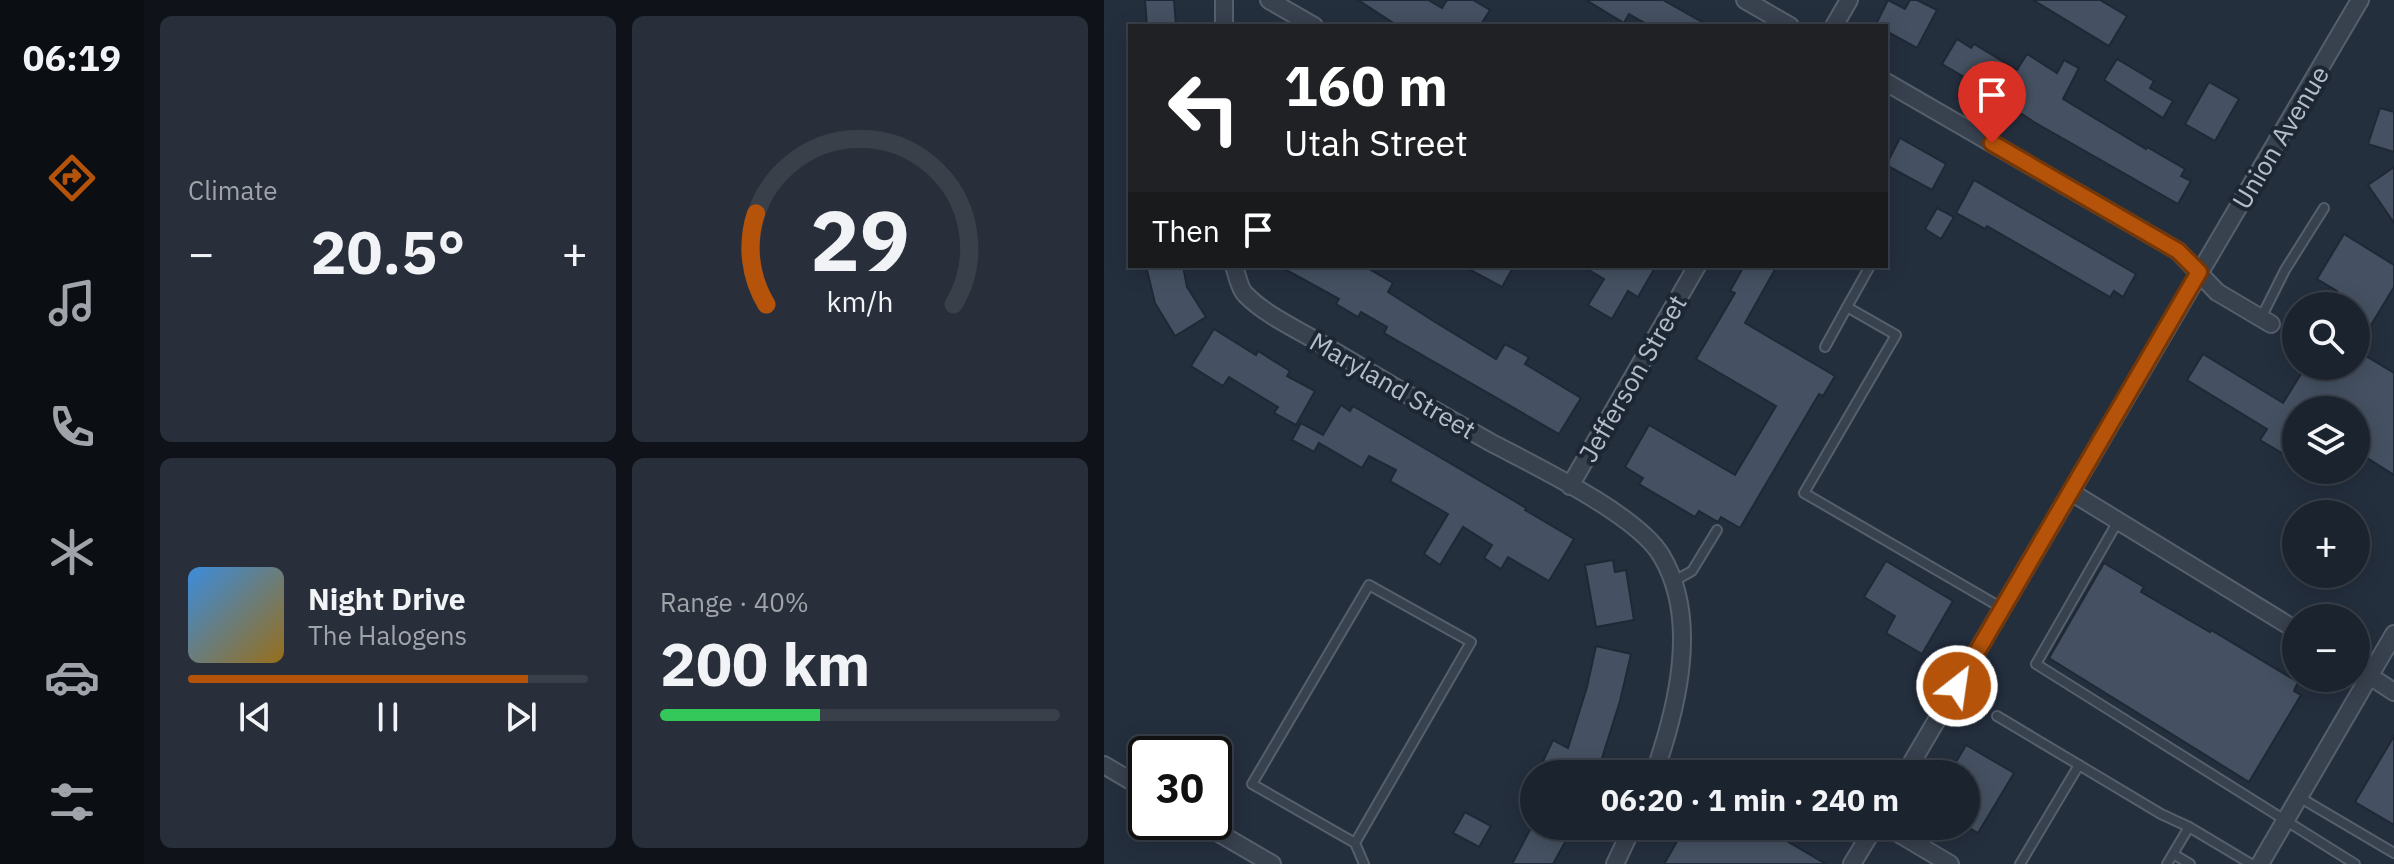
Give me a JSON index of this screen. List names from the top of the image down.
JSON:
{
  "streets": {
    "street": ["Union Avenue", "Jefferson Street", "Maryland Street"]
  },
  "crossings": [
    ["Jefferson Street", "Maryland Street"]
  ],
  "page": {
    "tabs": "06:19",
    "tile": [
      "Climate",
      ["Range · 40%", "200 km"]
    ],
    "turn": ["160 m", "Utah Street"],
    "then": "Then",
    "heat": ["−", "20.5°", "+"],
    "map_buttons": ["+", "−"],
    "song": ["Night Drive", "The Halogens"],
    "limit": "30",
    "trip": "06:20 · 1 min · 240 m",
    "gauge": ["29", "km/h"]
  }
}
